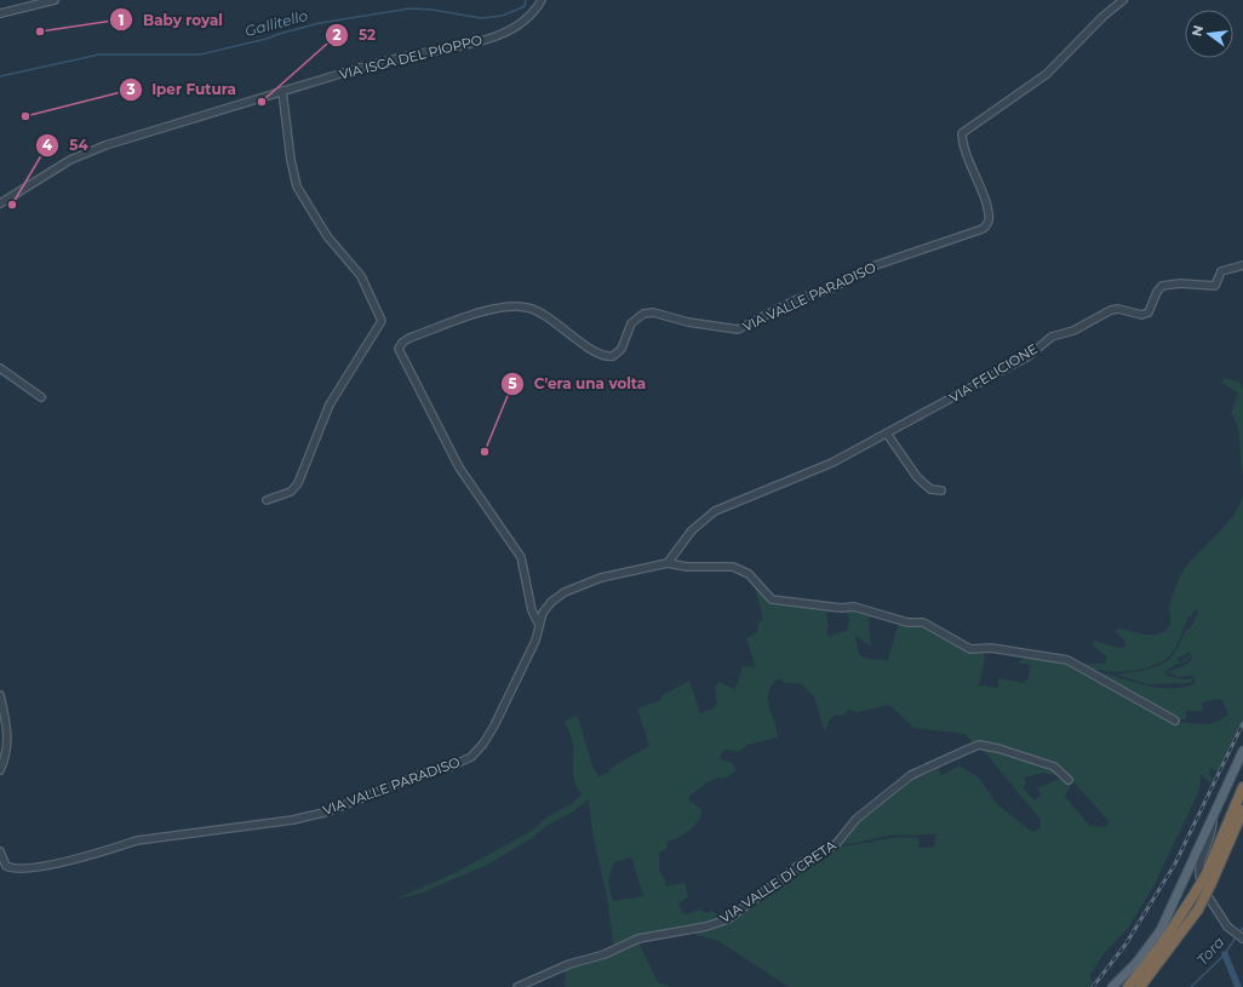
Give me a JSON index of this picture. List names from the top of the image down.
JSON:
{
  "streets": {
    "street": [
      "VIA ISCA DEL PIOPPO",
      "VIA VALLE PARADISO",
      "VIA FELICIONE",
      "VIA VALLE DI CRETA"
    ]
  },
  "water": ["Gallitello", "Tora"],
  "places": [
    "Baby royal",
    "52",
    "Iper Futura",
    "54",
    "C'era una volta"
  ],
  "north": "left"
}
